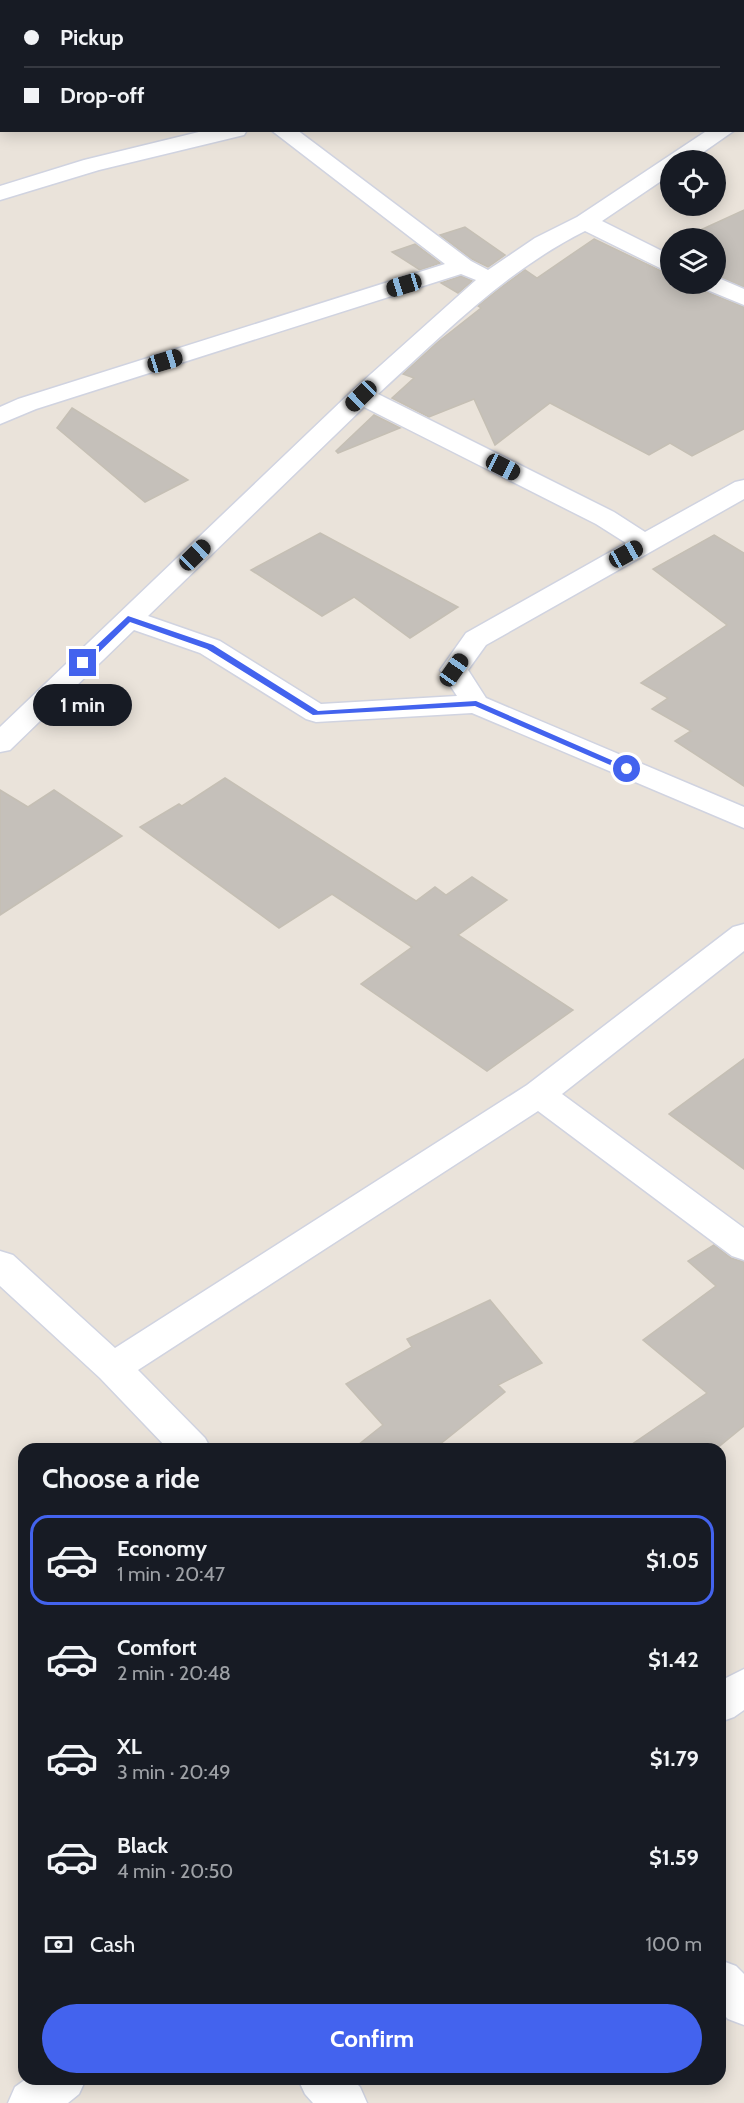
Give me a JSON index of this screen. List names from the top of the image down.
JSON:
{
  "page": {
    "banner": ["Pickup", "Drop-off"],
    "bubble": "1 min",
    "heading": "Choose a ride",
    "list": [
      {
        "name": "Economy",
        "note": "1 min · 20:47",
        "value": "$1.05"
      },
      {
        "name": "Comfort",
        "note": "2 min · 20:48",
        "value": "$1.42"
      },
      {
        "name": "XL",
        "note": "3 min · 20:49",
        "value": "$1.79"
      },
      {
        "name": "Black",
        "note": "4 min · 20:50",
        "value": "$1.59"
      }
    ],
    "pay": ["Cash", "100 m"],
    "buttons": "Confirm"
  }
}
